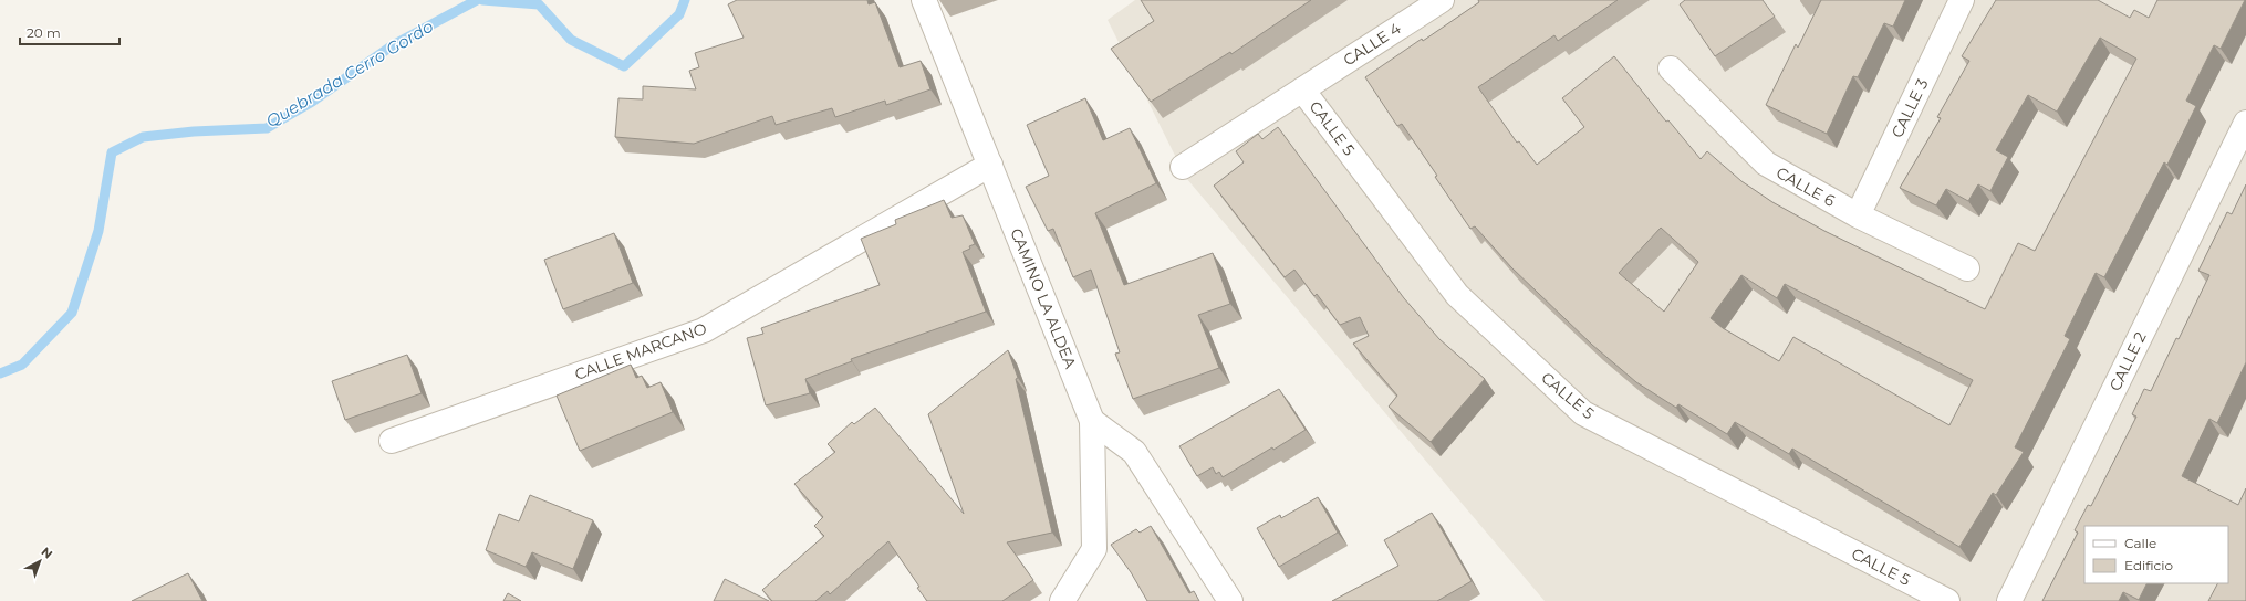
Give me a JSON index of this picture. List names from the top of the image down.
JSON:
{
  "streets": {
    "street": [
      "CALLE 4",
      "CALLE 3",
      "CALLE 5",
      "CALLE 6",
      "CAMINO LA ALDEA",
      "CALLE MARCANO",
      "CALLE 2"
    ]
  },
  "crossings": [
    ["CALLE 4", "CALLE 5"],
    ["CALLE 3", "CALLE 6"],
    ["CAMINO LA ALDEA", "CALLE MARCANO"]
  ],
  "water": ["Quebrada Cerro Gordo"],
  "legend": ["Calle", "Edificio"],
  "scale_bar": "20 m",
  "north": "top right"
}
